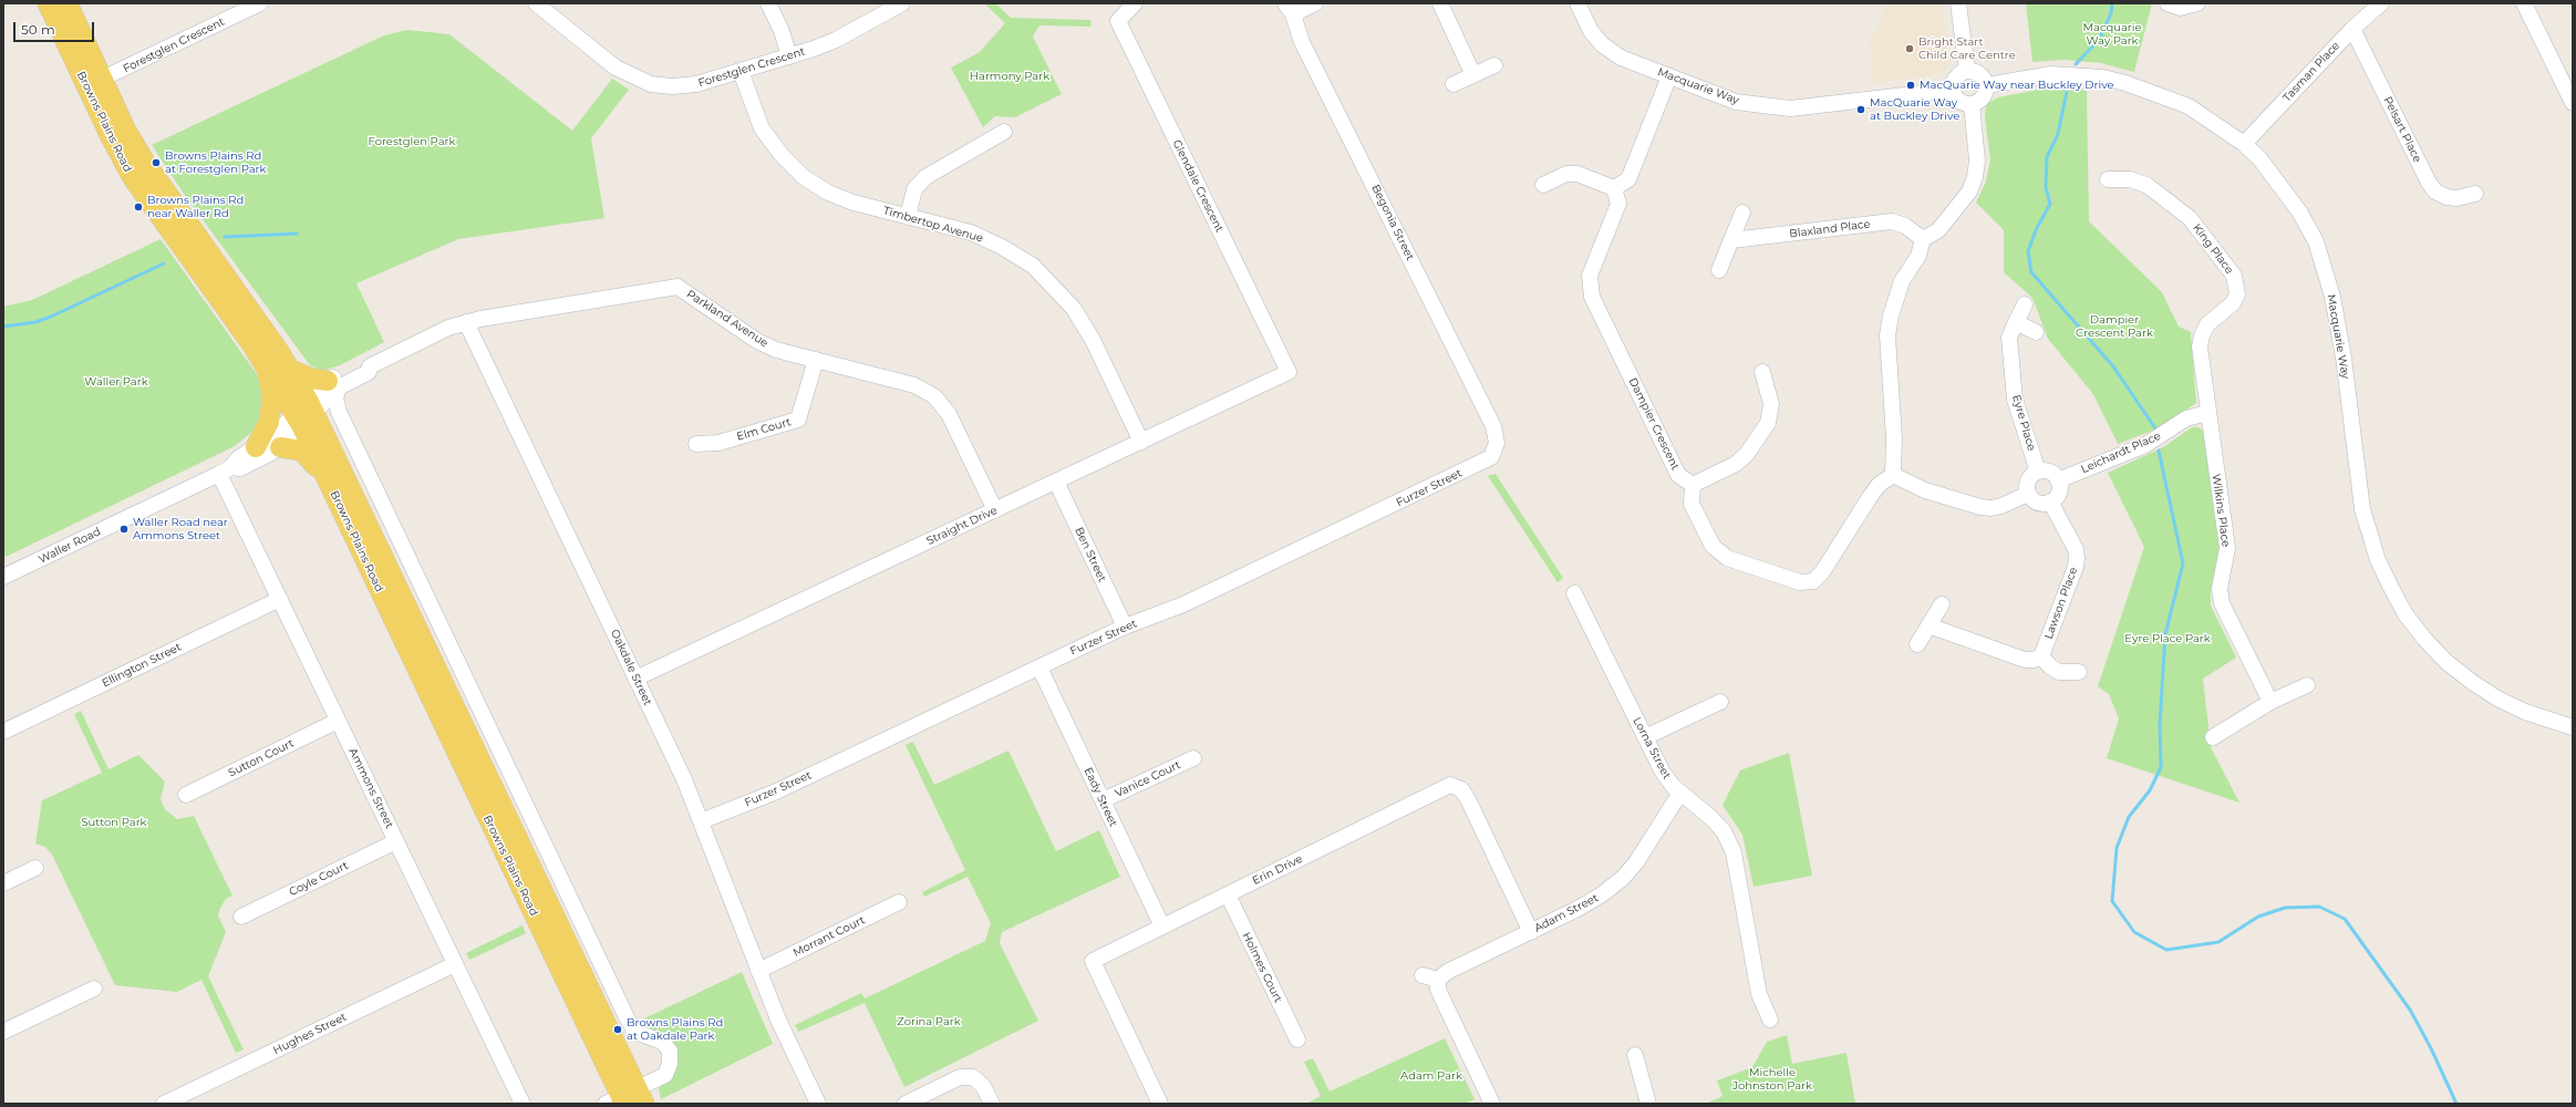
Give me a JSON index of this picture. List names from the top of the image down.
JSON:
{
  "streets": {
    "main road": ["Browns Plains Road"],
    "street": [
      "Forestglen Crescent",
      "Tasman Place",
      "Macquarie Way",
      "Pelsart Place",
      "Glendale Crescent",
      "Begonia Street",
      "Timbertop Avenue",
      "Blaxland Place",
      "King Place",
      "Parkland Avenue",
      "Eyre Place",
      "Dampier Crescent",
      "Elm Court",
      "Leichardt Place",
      "Furzer Street",
      "Wilkins Place",
      "Straight Drive",
      "Waller Road",
      "Ben Street",
      "Lawson Place",
      "Ellington Street",
      "Oakdale Street",
      "Lorna Street",
      "Sutton Court",
      "Vanice Court",
      "Ammons Street",
      "Eady Street",
      "Erin Drive",
      "Coyle Court",
      "Adam Street",
      "Morrant Court",
      "Holmes Court",
      "Hughes Street"
    ]
  },
  "crossings": [
    ["Forestglen Crescent", "Browns Plains Road"],
    ["Forestglen Crescent", "Timbertop Avenue"],
    ["Tasman Place", "Macquarie Way"],
    ["Tasman Place", "Pelsart Place"],
    ["Browns Plains Road", "Parkland Avenue"],
    ["Browns Plains Road", "Waller Road"],
    ["Glendale Crescent", "Straight Drive"],
    ["Begonia Street", "Furzer Street"],
    ["Timbertop Avenue", "Straight Drive"],
    ["King Place", "Leichardt Place"],
    ["King Place", "Wilkins Place"],
    ["Parkland Avenue", "Elm Court"],
    ["Parkland Avenue", "Straight Drive"],
    ["Parkland Avenue", "Waller Road"],
    ["Parkland Avenue", "Oakdale Street"],
    ["Eyre Place", "Leichardt Place"],
    ["Eyre Place", "Lawson Place"],
    ["Leichardt Place", "Wilkins Place"],
    ["Leichardt Place", "Lawson Place"],
    ["Furzer Street", "Ben Street"],
    ["Furzer Street", "Oakdale Street"],
    ["Furzer Street", "Eady Street"],
    ["Straight Drive", "Ben Street"],
    ["Straight Drive", "Oakdale Street"],
    ["Waller Road", "Ammons Street"],
    ["Ellington Street", "Ammons Street"],
    ["Oakdale Street", "Morrant Court"],
    ["Lorna Street", "Adam Street"],
    ["Sutton Court", "Ammons Street"],
    ["Vanice Court", "Eady Street"],
    ["Ammons Street", "Coyle Court"],
    ["Ammons Street", "Hughes Street"],
    ["Eady Street", "Erin Drive"],
    ["Erin Drive", "Adam Street"],
    ["Erin Drive", "Holmes Court"]
  ],
  "parks": [
    "Macquarie Way Park",
    "Harmony Park",
    "Forestglen Park",
    "Dampier Crescent Park",
    "Waller Park",
    "Eyre Place Park",
    "Sutton Park",
    "Zorina Park",
    "Michelle Johnston Park",
    "Adam Park"
  ],
  "places": [
    "Bright Start Child Care Centre",
    "MacQuarie Way near Buckley Drive",
    "MacQuarie Way at Buckley Drive",
    "Browns Plains Rd at Forestglen Park",
    "Browns Plains Rd near Waller Rd",
    "Waller Road near Ammons Street",
    "Browns Plains Rd at Oakdale Park"
  ],
  "scale_bar": "50 m"
}
